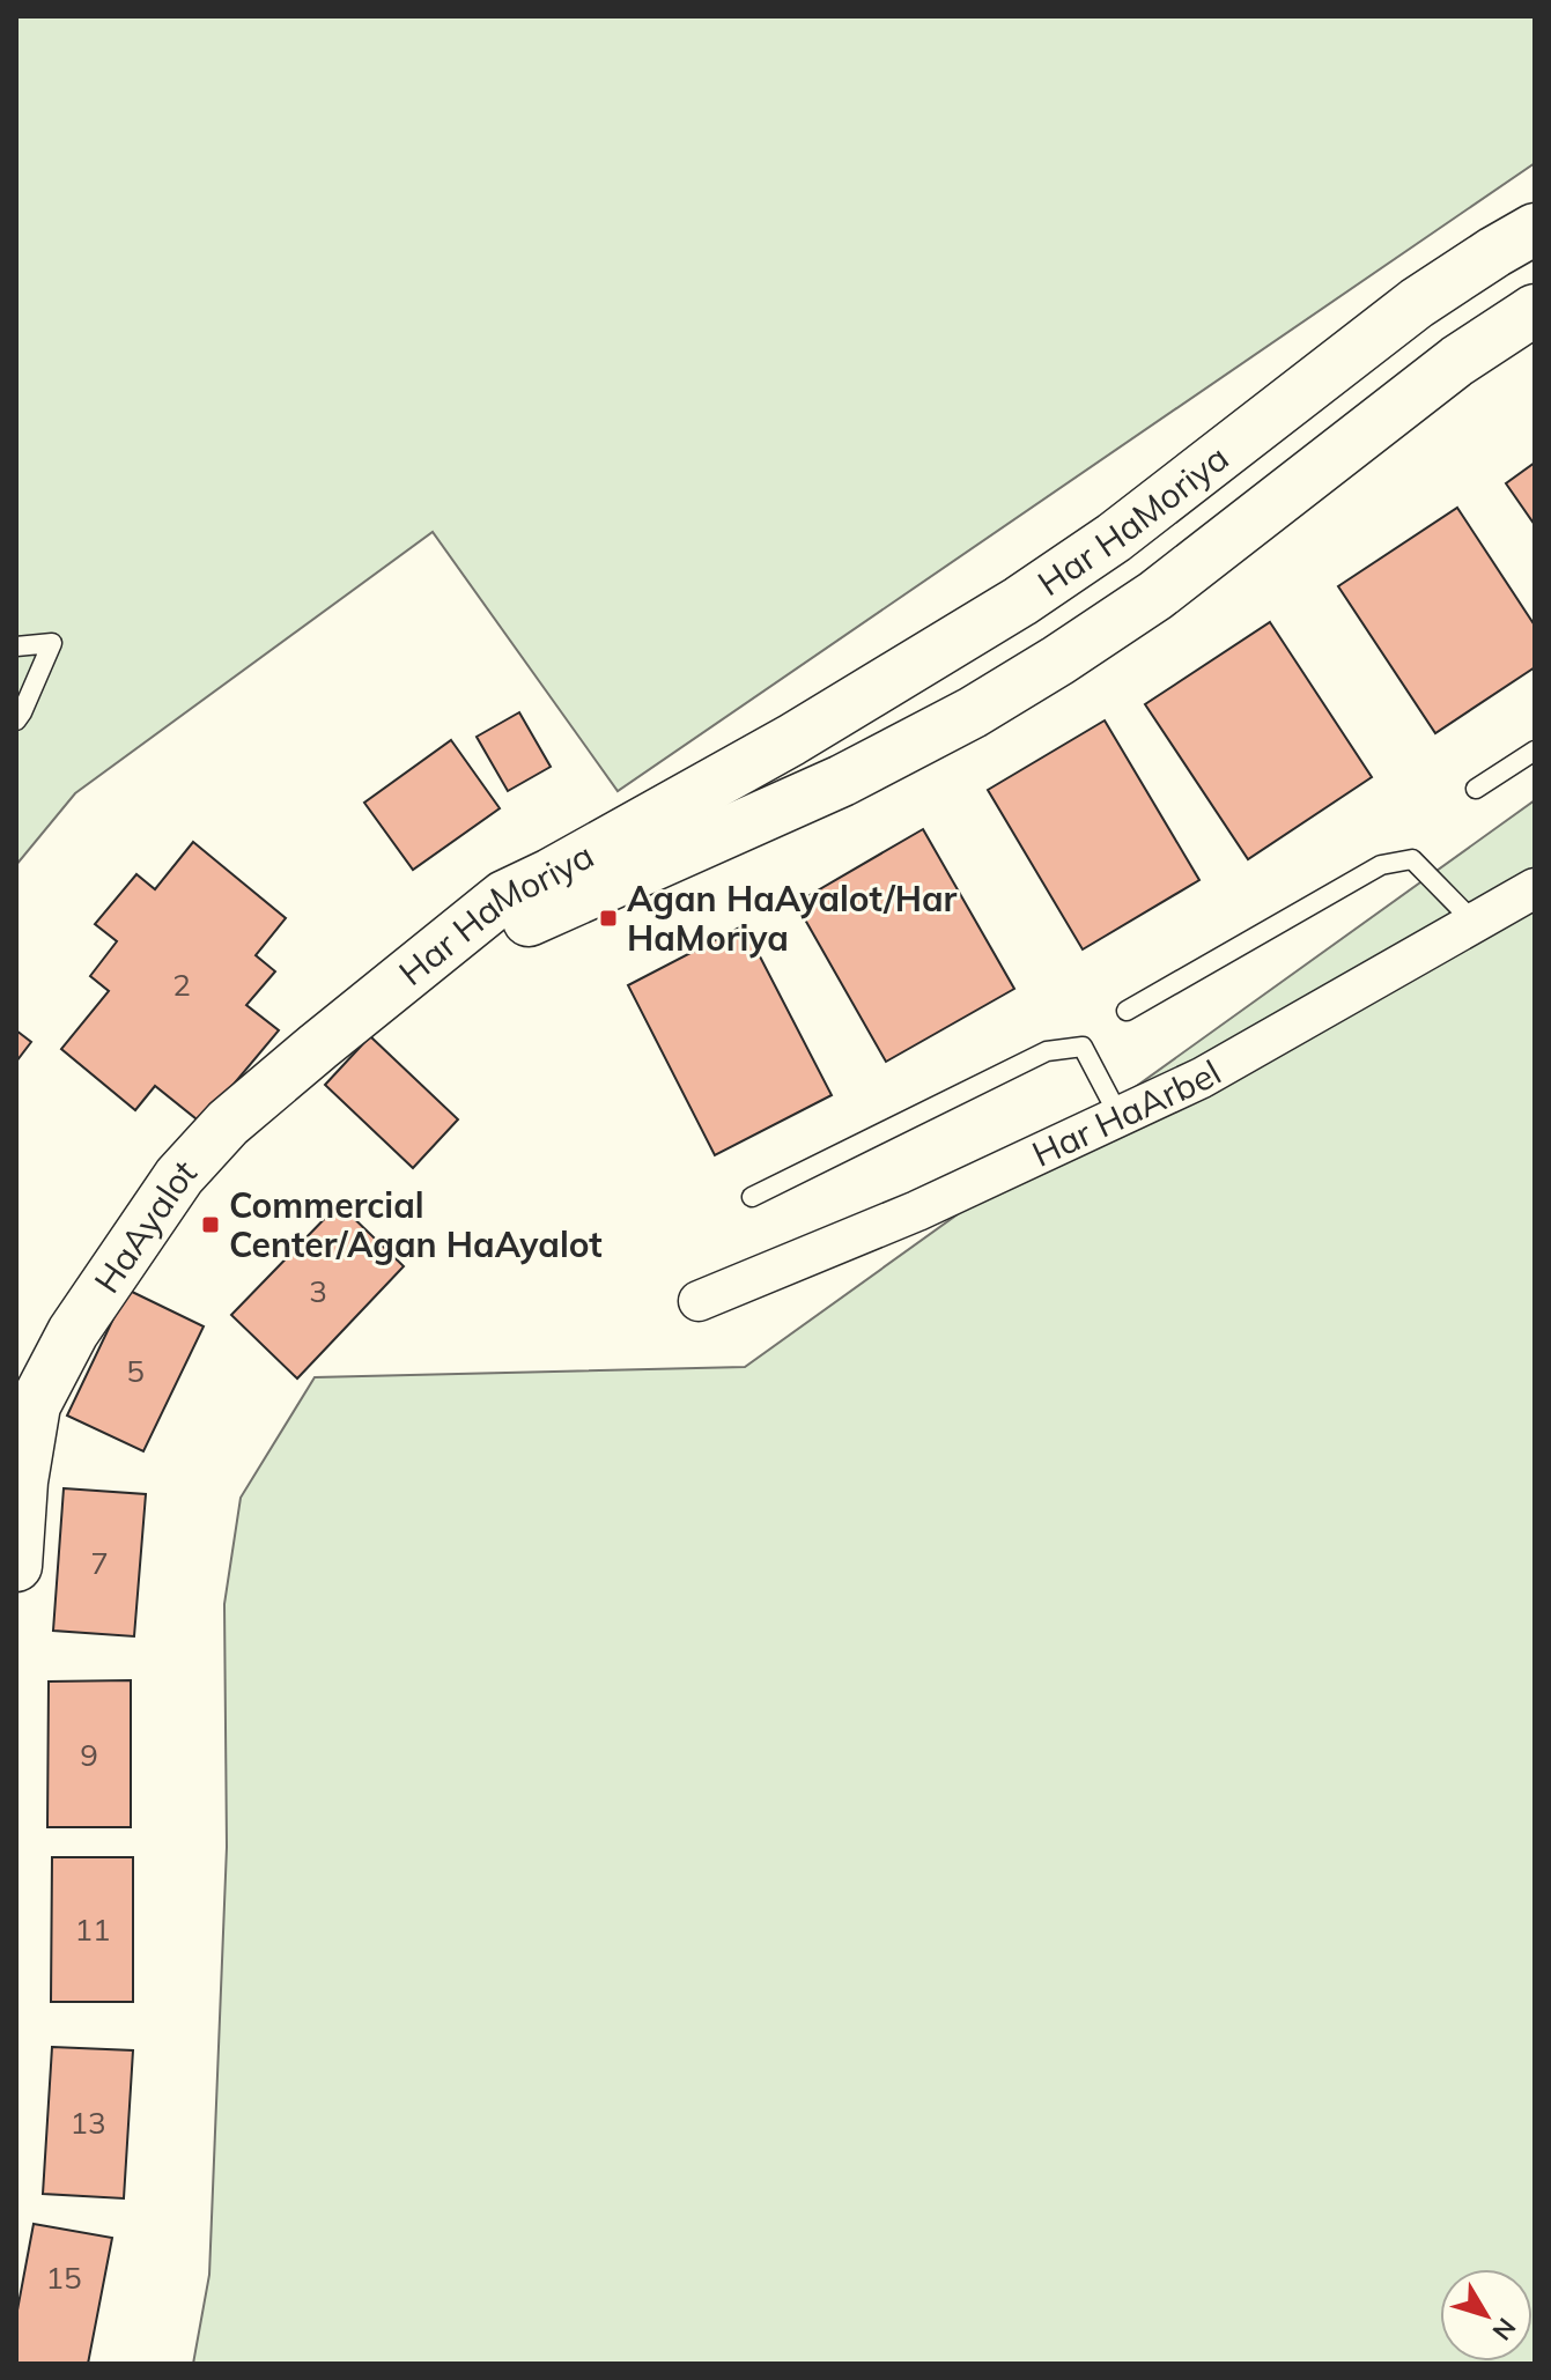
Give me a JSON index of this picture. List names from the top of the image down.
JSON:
{
  "streets": {
    "street": ["Har HaMoriya", "Har HaArbel", "HaAyalot"]
  },
  "crossings": [
    ["Har HaMoriya", "HaAyalot"]
  ],
  "places": {
    "transit": ["Agan HaAyalot/Har HaMoriya", "Commercial Center/Agan HaAyalot"]
  },
  "house_numbers": [
    "2",
    "3",
    "5",
    "7",
    "9",
    "11",
    "13",
    "15"
  ],
  "north": "bottom right"
}
